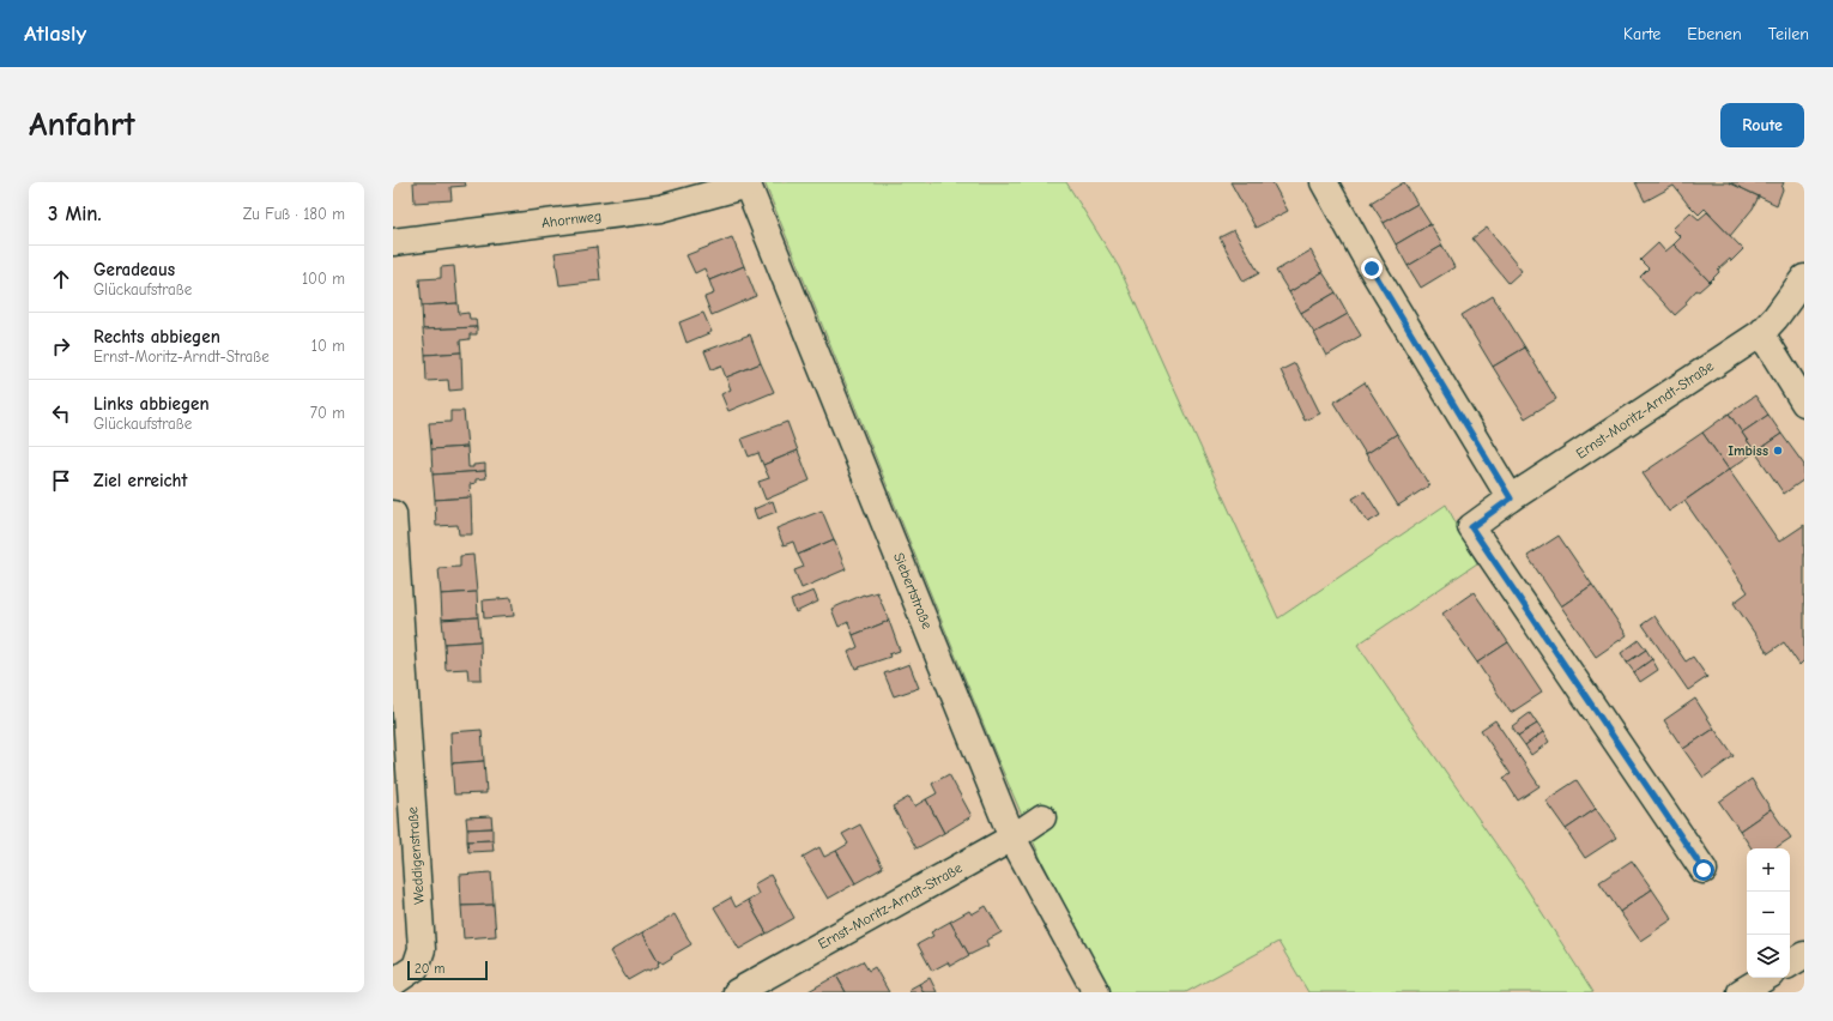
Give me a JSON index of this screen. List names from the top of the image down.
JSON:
{
  "streets": {
    "street": [
      "Ahornweg",
      "Ernst-Moritz-Arndt-Straße",
      "Siebertstraße",
      "Weddigenstraße"
    ]
  },
  "crossings": [
    ["Ahornweg", "Siebertstraße"],
    ["Ernst-Moritz-Arndt-Straße", "Siebertstraße"]
  ],
  "places": ["Imbiss"],
  "scale_bar": "20 m",
  "page": {
    "header": "Atlasly",
    "nav": ["Karte", "Ebenen", "Teilen"],
    "buttons": "Route",
    "title": "Anfahrt",
    "heading": ["3 Min.", "Zu Fuß · 180 m"],
    "list": [
      ["Geradeaus", "Glückaufstraße", "100 m"],
      ["Rechts abbiegen", "Ernst-Moritz-Arndt-Straße", "10 m"],
      ["Links abbiegen", "Glückaufstraße", "70 m"],
      "Ziel erreicht"
    ],
    "map_buttons": ["+", "−"],
    "scale": "20 m"
  }
}
